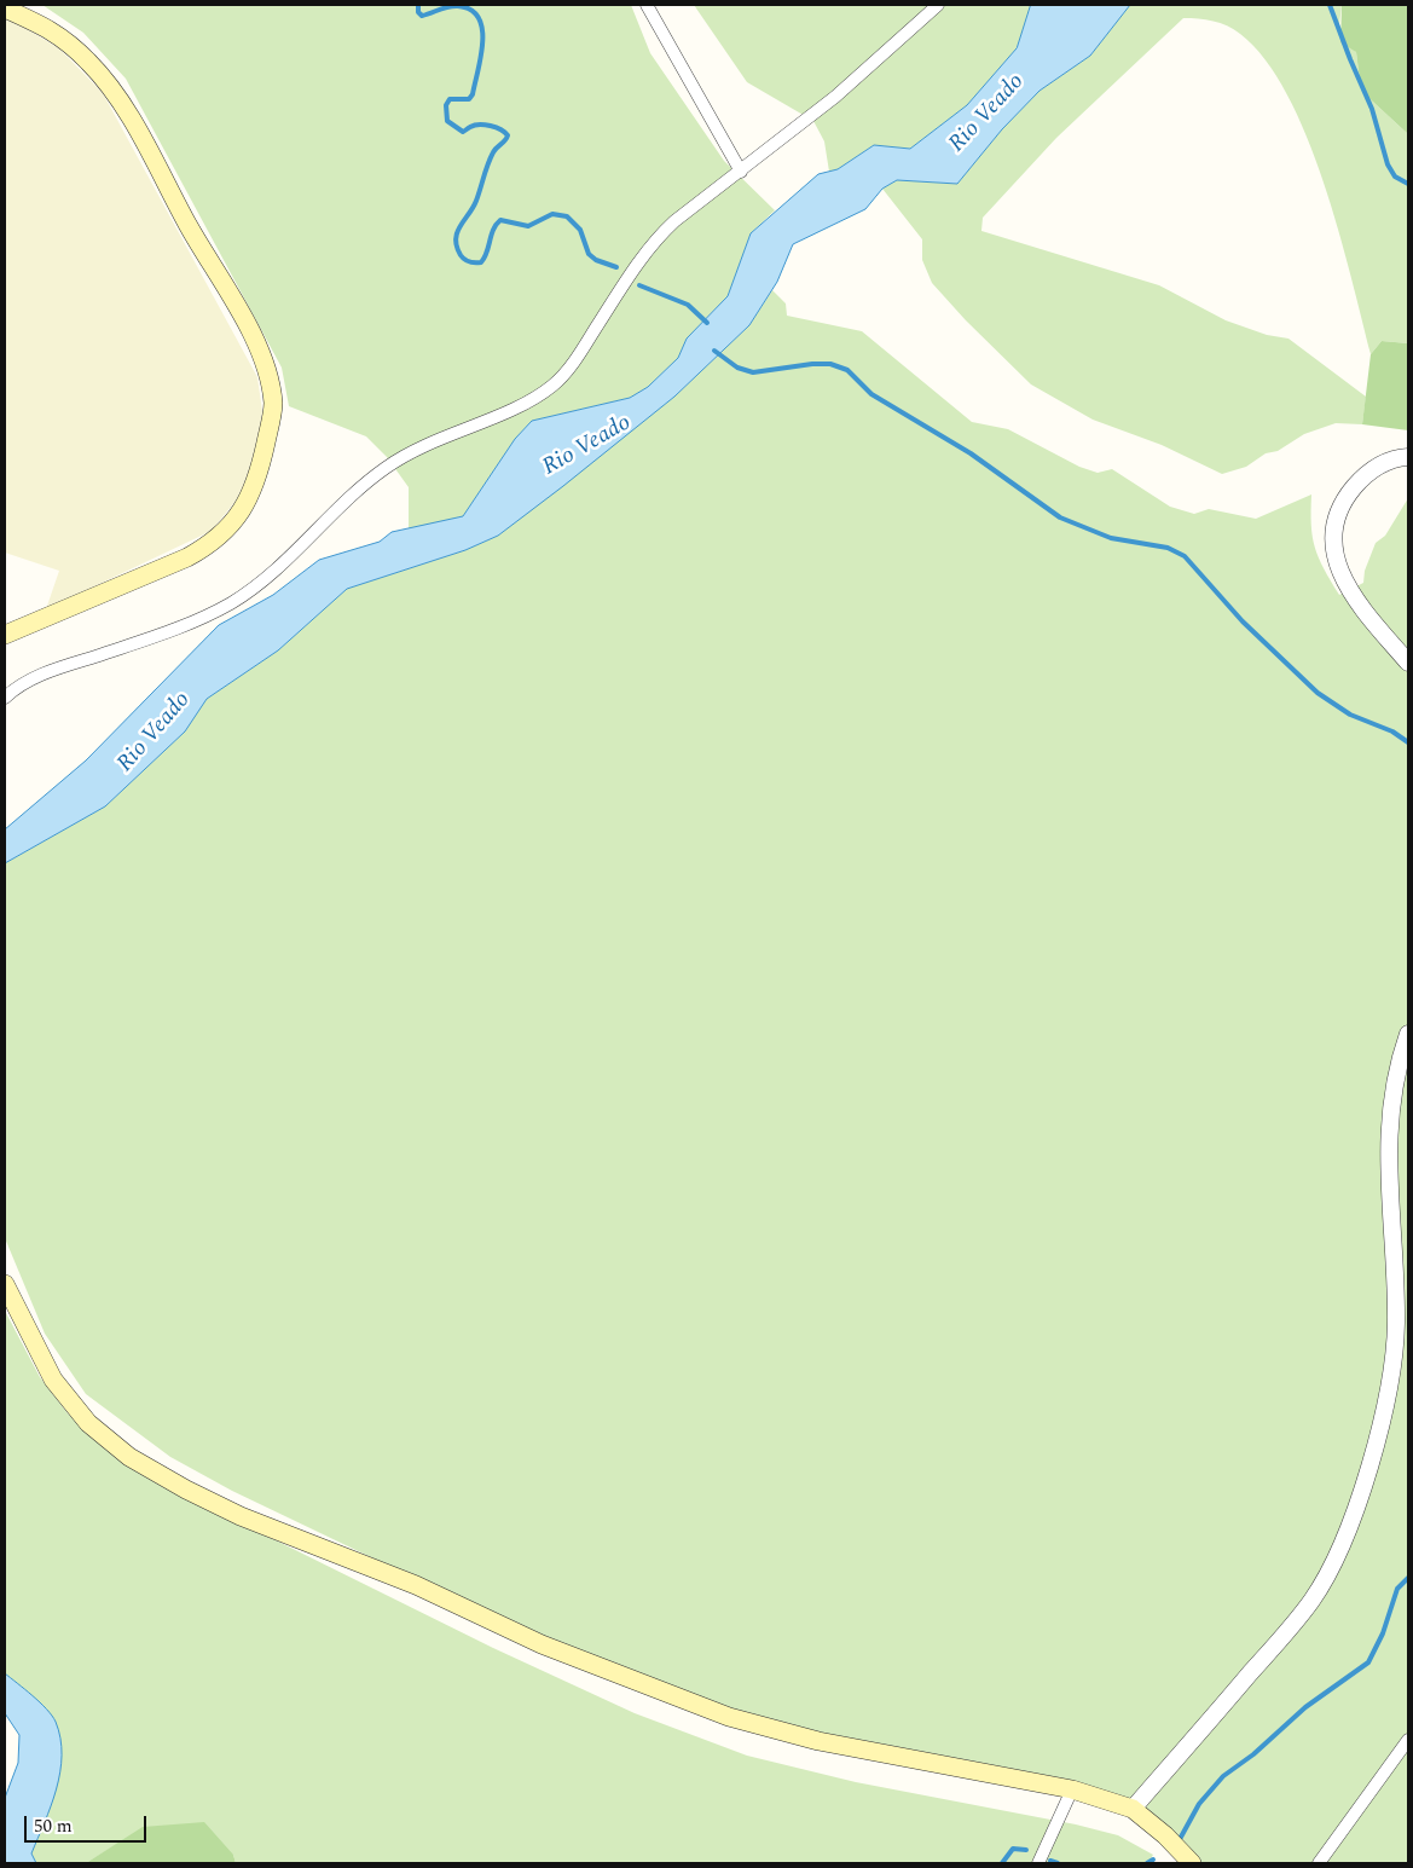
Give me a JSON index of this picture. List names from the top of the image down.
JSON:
{
  "water": ["Rio Veado"],
  "scale_bar": "50 m"
}
